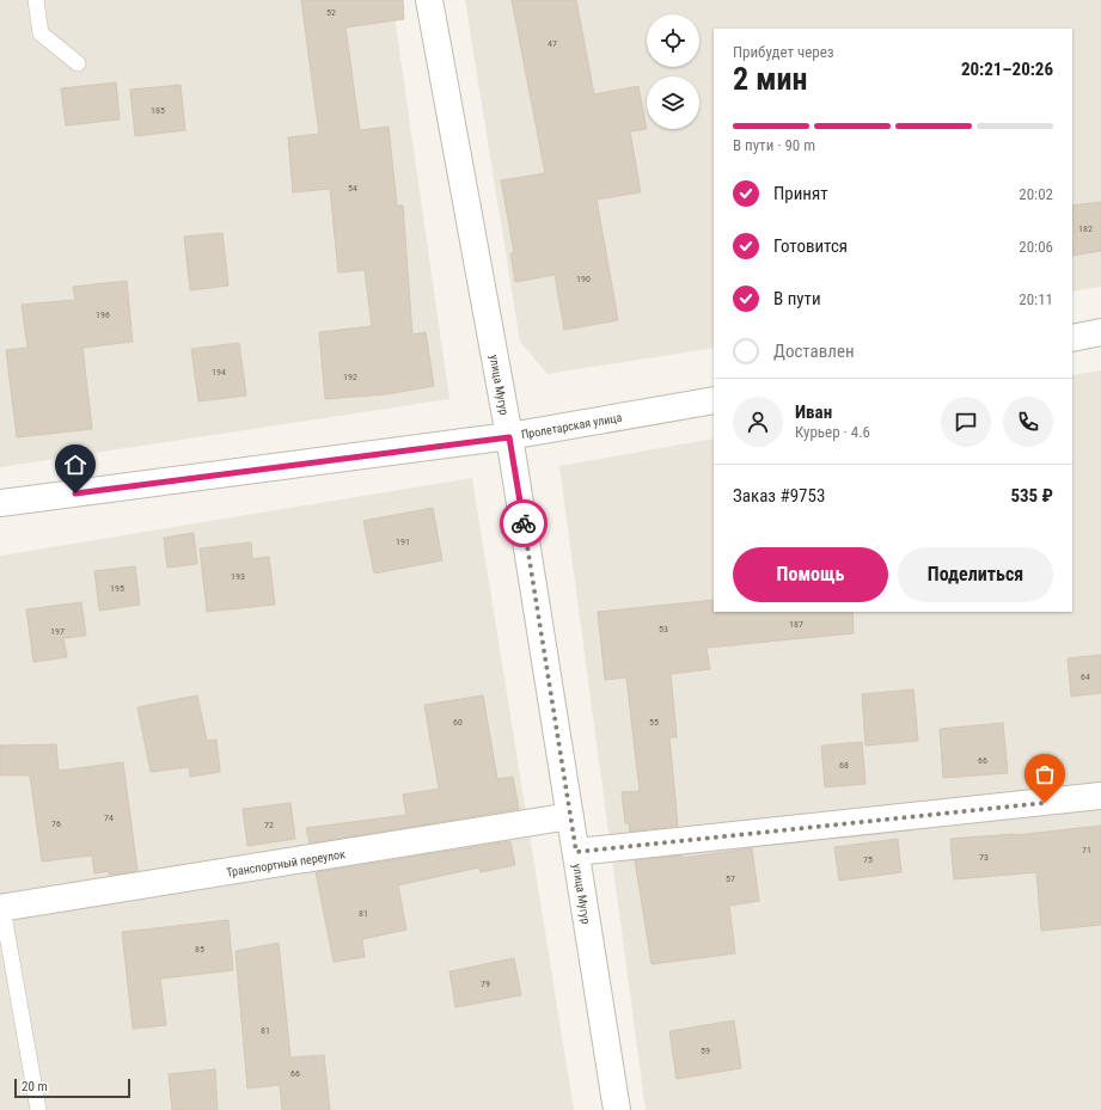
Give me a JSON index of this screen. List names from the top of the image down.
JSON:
{
  "streets": {
    "street": ["улица Мугур", "Пролетарская улица", "Транспортный переулок"]
  },
  "crossings": [
    ["улица Мугур", "Пролетарская улица"],
    ["улица Мугур", "Транспортный переулок"]
  ],
  "house_numbers": [
    "52",
    "47",
    "185",
    "54",
    "182",
    "190",
    "196",
    "194",
    "192",
    "191",
    "193",
    "195",
    "187",
    "53",
    "197",
    "64",
    "60",
    "55",
    "66",
    "68",
    "74",
    "76",
    "72",
    "71",
    "73",
    "75",
    "57",
    "81",
    "85",
    "79",
    "81",
    "59",
    "66"
  ],
  "scale_bar": "20 m",
  "page": {
    "heading": ["2 мин", "Прибудет через", "20:21–20:26"],
    "panel": [
      "Иван",
      "Курьер · 4.6",
      "Заказ #9753",
      "535 ₽"
    ],
    "bar": "В пути · 90 m",
    "list": [
      ["Принят", "20:02"],
      ["Готовится", "20:06"],
      ["В пути", "20:11"],
      "Доставлен"
    ],
    "buttons": ["Помощь", "Поделиться"],
    "scale": "20 m"
  }
}
